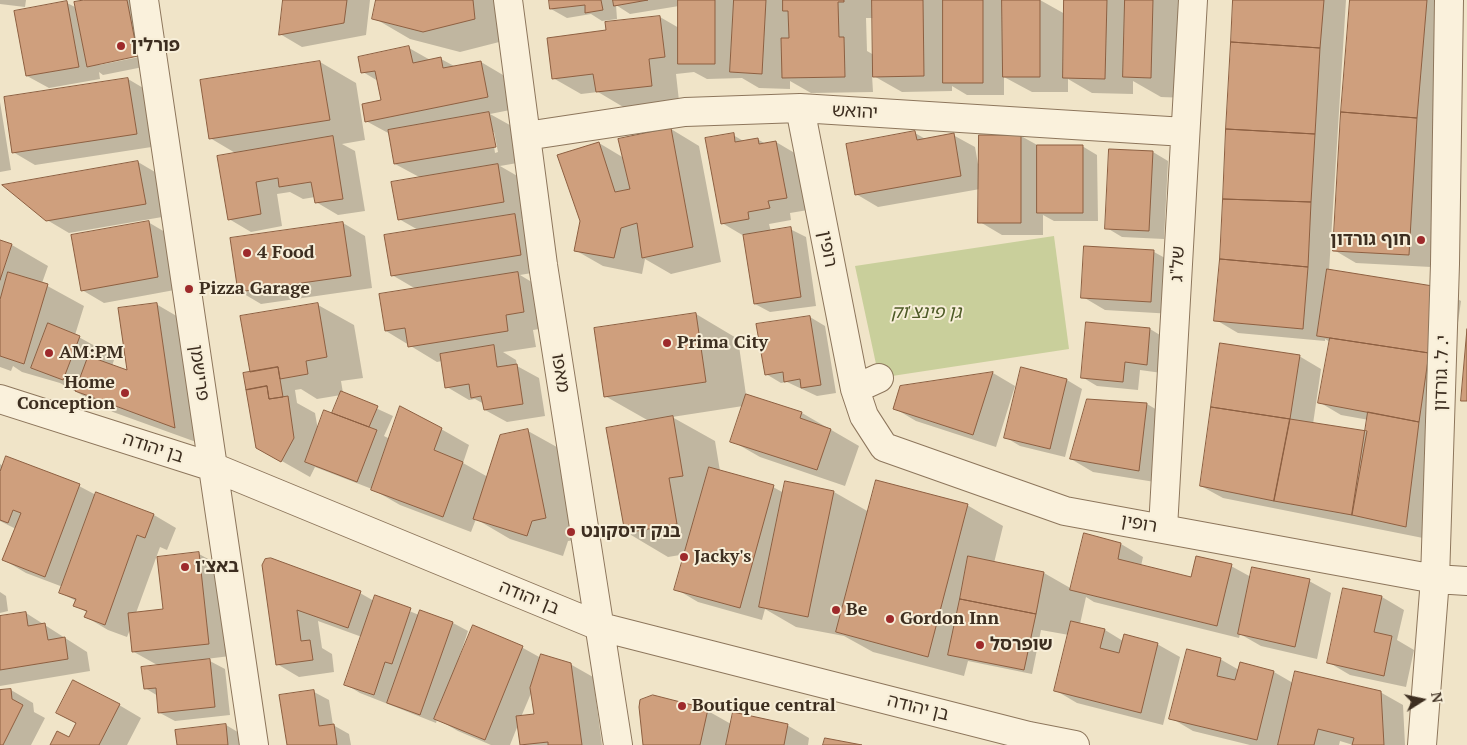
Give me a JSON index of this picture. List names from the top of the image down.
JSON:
{
  "streets": {
    "street": [
      "יהואש",
      "רופין",
      "של\"ג",
      "פרישמן",
      "מאפו",
      "י. ל. גורדון",
      "בן יהודה"
    ]
  },
  "crossings": [
    ["יהואש", "רופין"],
    ["יהואש", "של\"ג"],
    ["יהואש", "מאפו"],
    ["רופין", "של\"ג"],
    ["רופין", "י. ל. גורדון"],
    ["פרישמן", "בן יהודה"],
    ["מאפו", "בן יהודה"]
  ],
  "parks": ["גן פינצ'וק"],
  "places": [
    "פורלין",
    "חוף גורדון",
    "4 Food",
    "Pizza Garage",
    "Prima City",
    "AM:PM",
    "Home Conception",
    "בנק דיסקונט",
    "Jacky's",
    "באצ'ו",
    "Be",
    "Gordon Inn",
    "שופרסל",
    "Boutique central"
  ],
  "north": "right"
}
